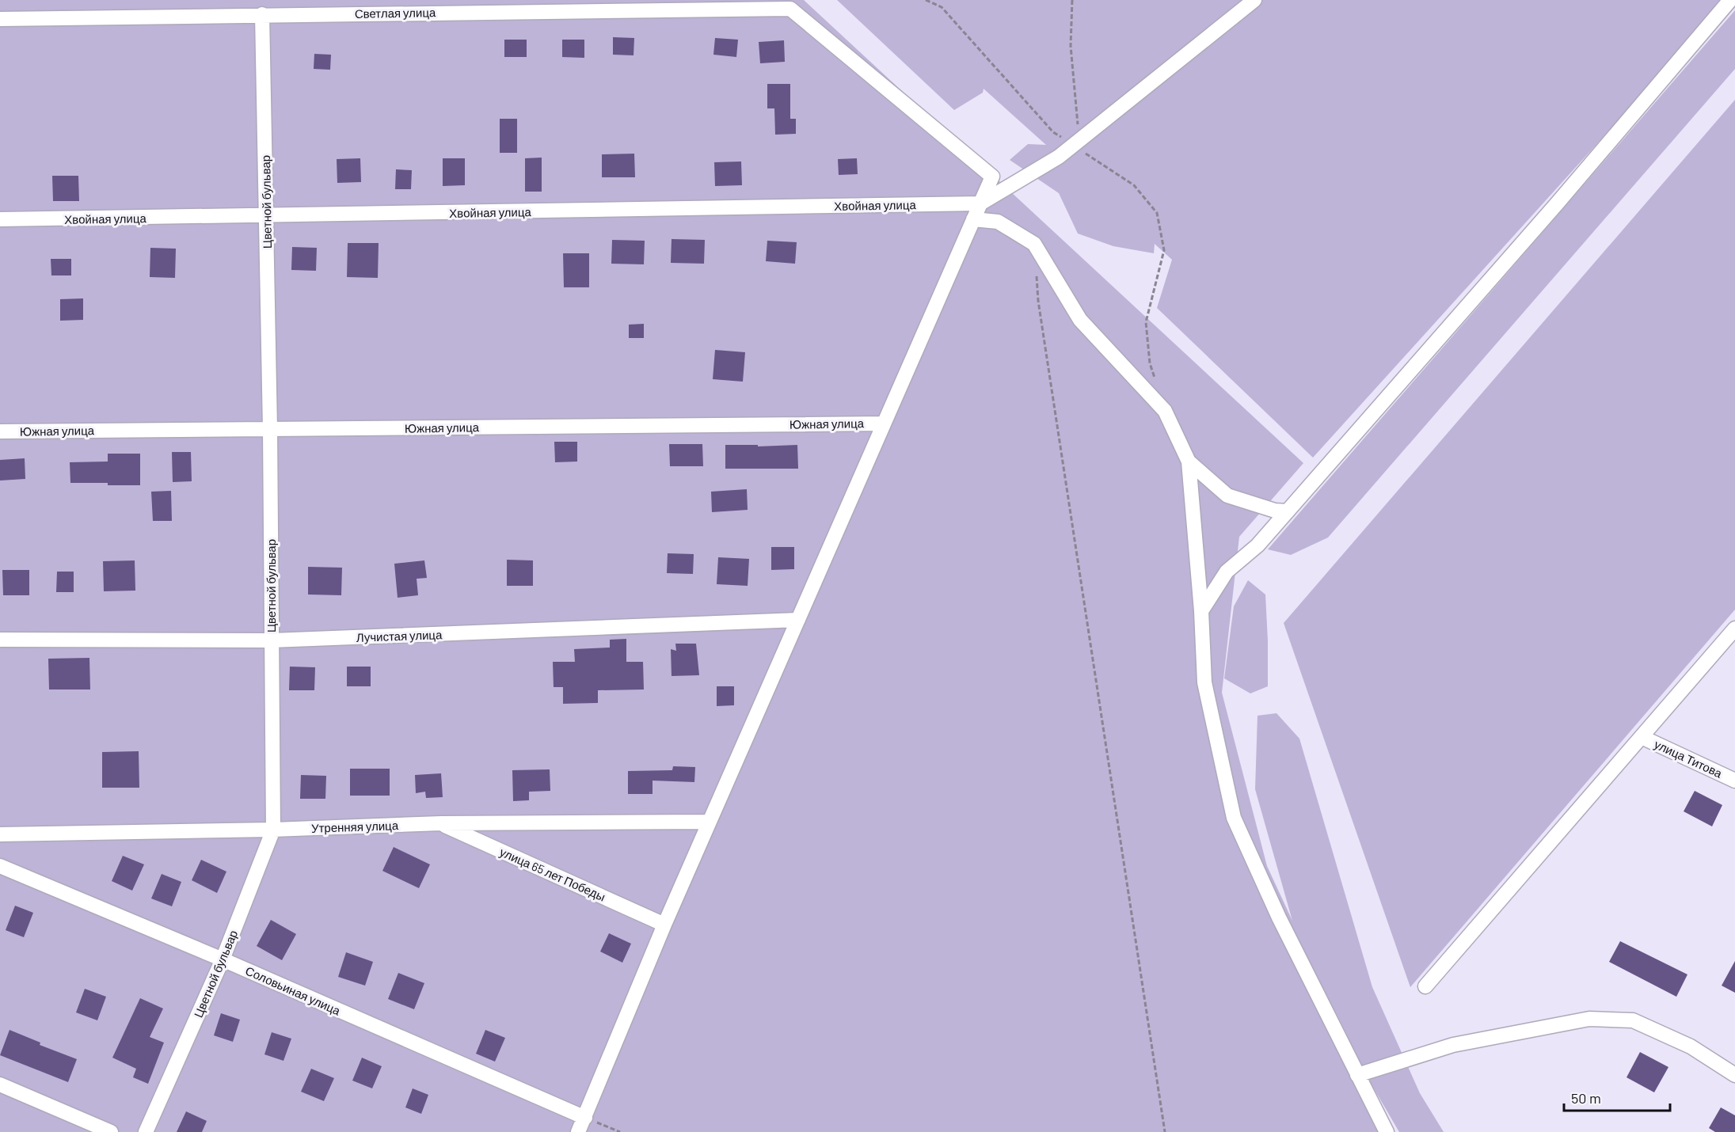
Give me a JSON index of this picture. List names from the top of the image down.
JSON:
{
  "streets": {
    "street": [
      "Светлая улица",
      "Цветной бульвар",
      "Хвойная улица",
      "Южная улица",
      "Лучистая улица",
      "улица Титова",
      "Утренняя улица",
      "улица 65 лет Победы",
      "Соловьиная улица"
    ]
  },
  "crossings": [
    ["Светлая улица", "Цветной бульвар"],
    ["Светлая улица", "Хвойная улица"],
    ["Цветной бульвар", "Хвойная улица"],
    ["Цветной бульвар", "Южная улица"],
    ["Цветной бульвар", "Лучистая улица"],
    ["Цветной бульвар", "Утренняя улица"],
    ["Цветной бульвар", "Соловьиная улица"],
    ["Утренняя улица", "улица 65 лет Победы"]
  ],
  "scale_bar": "50 m"
}
